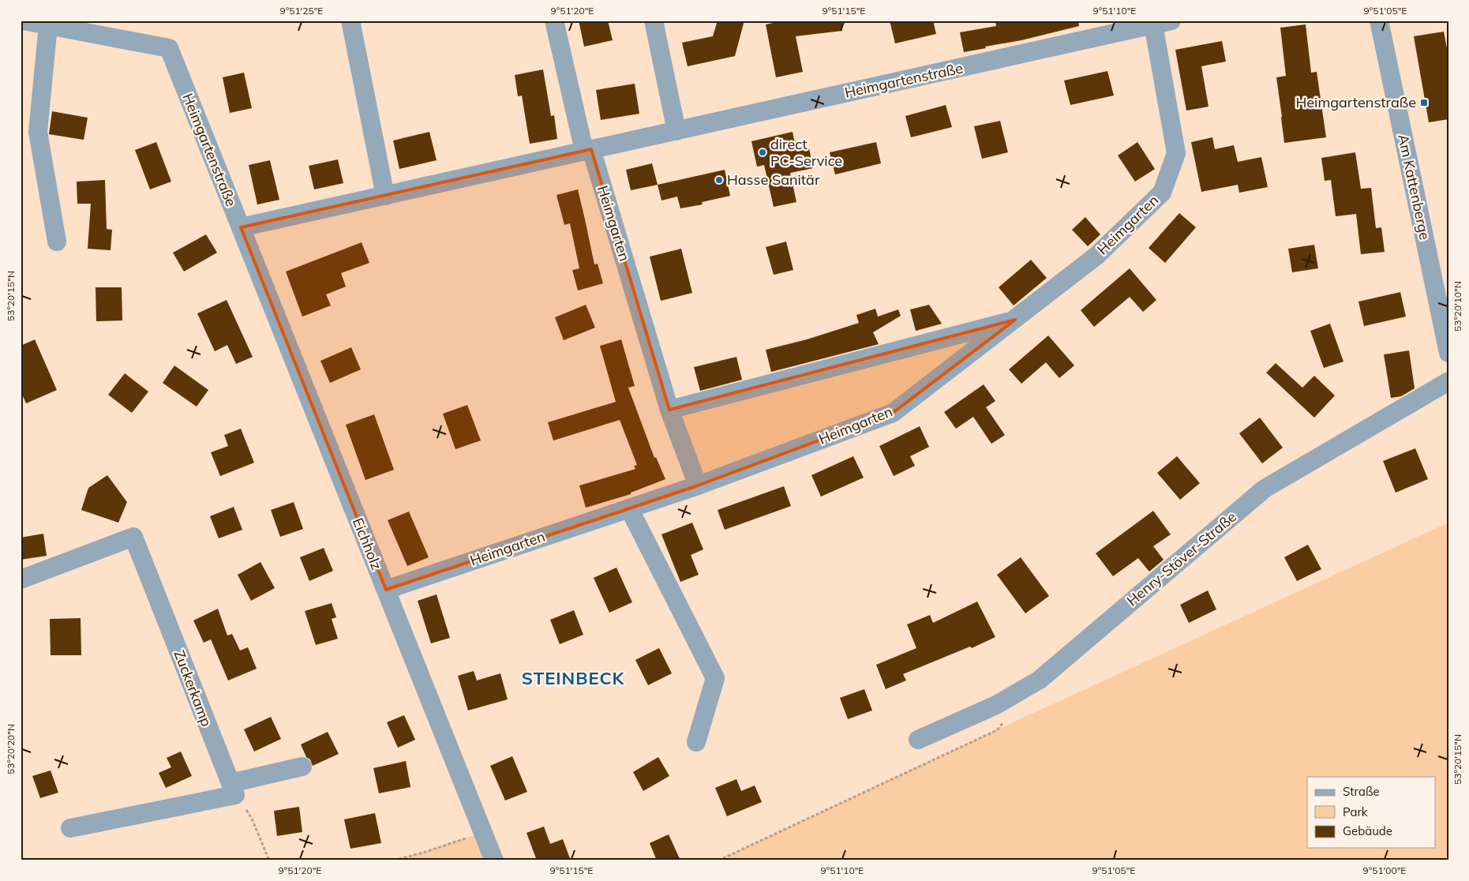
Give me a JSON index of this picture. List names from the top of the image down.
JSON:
{
  "streets": {
    "street": [
      "Heimgartenstraße",
      "Am Kattenberge",
      "Heimgarten",
      "Eichholz",
      "Henry-Stöver-Straße",
      "Zuckerkamp"
    ]
  },
  "crossings": [
    ["Heimgartenstraße", "Heimgarten"],
    ["Heimgartenstraße", "Eichholz"],
    ["Heimgarten", "Eichholz"]
  ],
  "districts": ["STEINBECK"],
  "places": {
    "transit": ["Heimgartenstraße"],
    "other": ["direct PC-Service", "Hasse Sanitär"]
  },
  "legend": ["Straße", "Park", "Gebäude"],
  "coordinates": [
    "9°51'25\"E",
    "9°51'20\"E",
    "9°51'15\"E",
    "9°51'10\"E",
    "9°51'05\"E",
    "53°20'15\"N",
    "53°20'10\"N",
    "53°20'20\"N",
    "9°51'00\"E"
  ]
}
